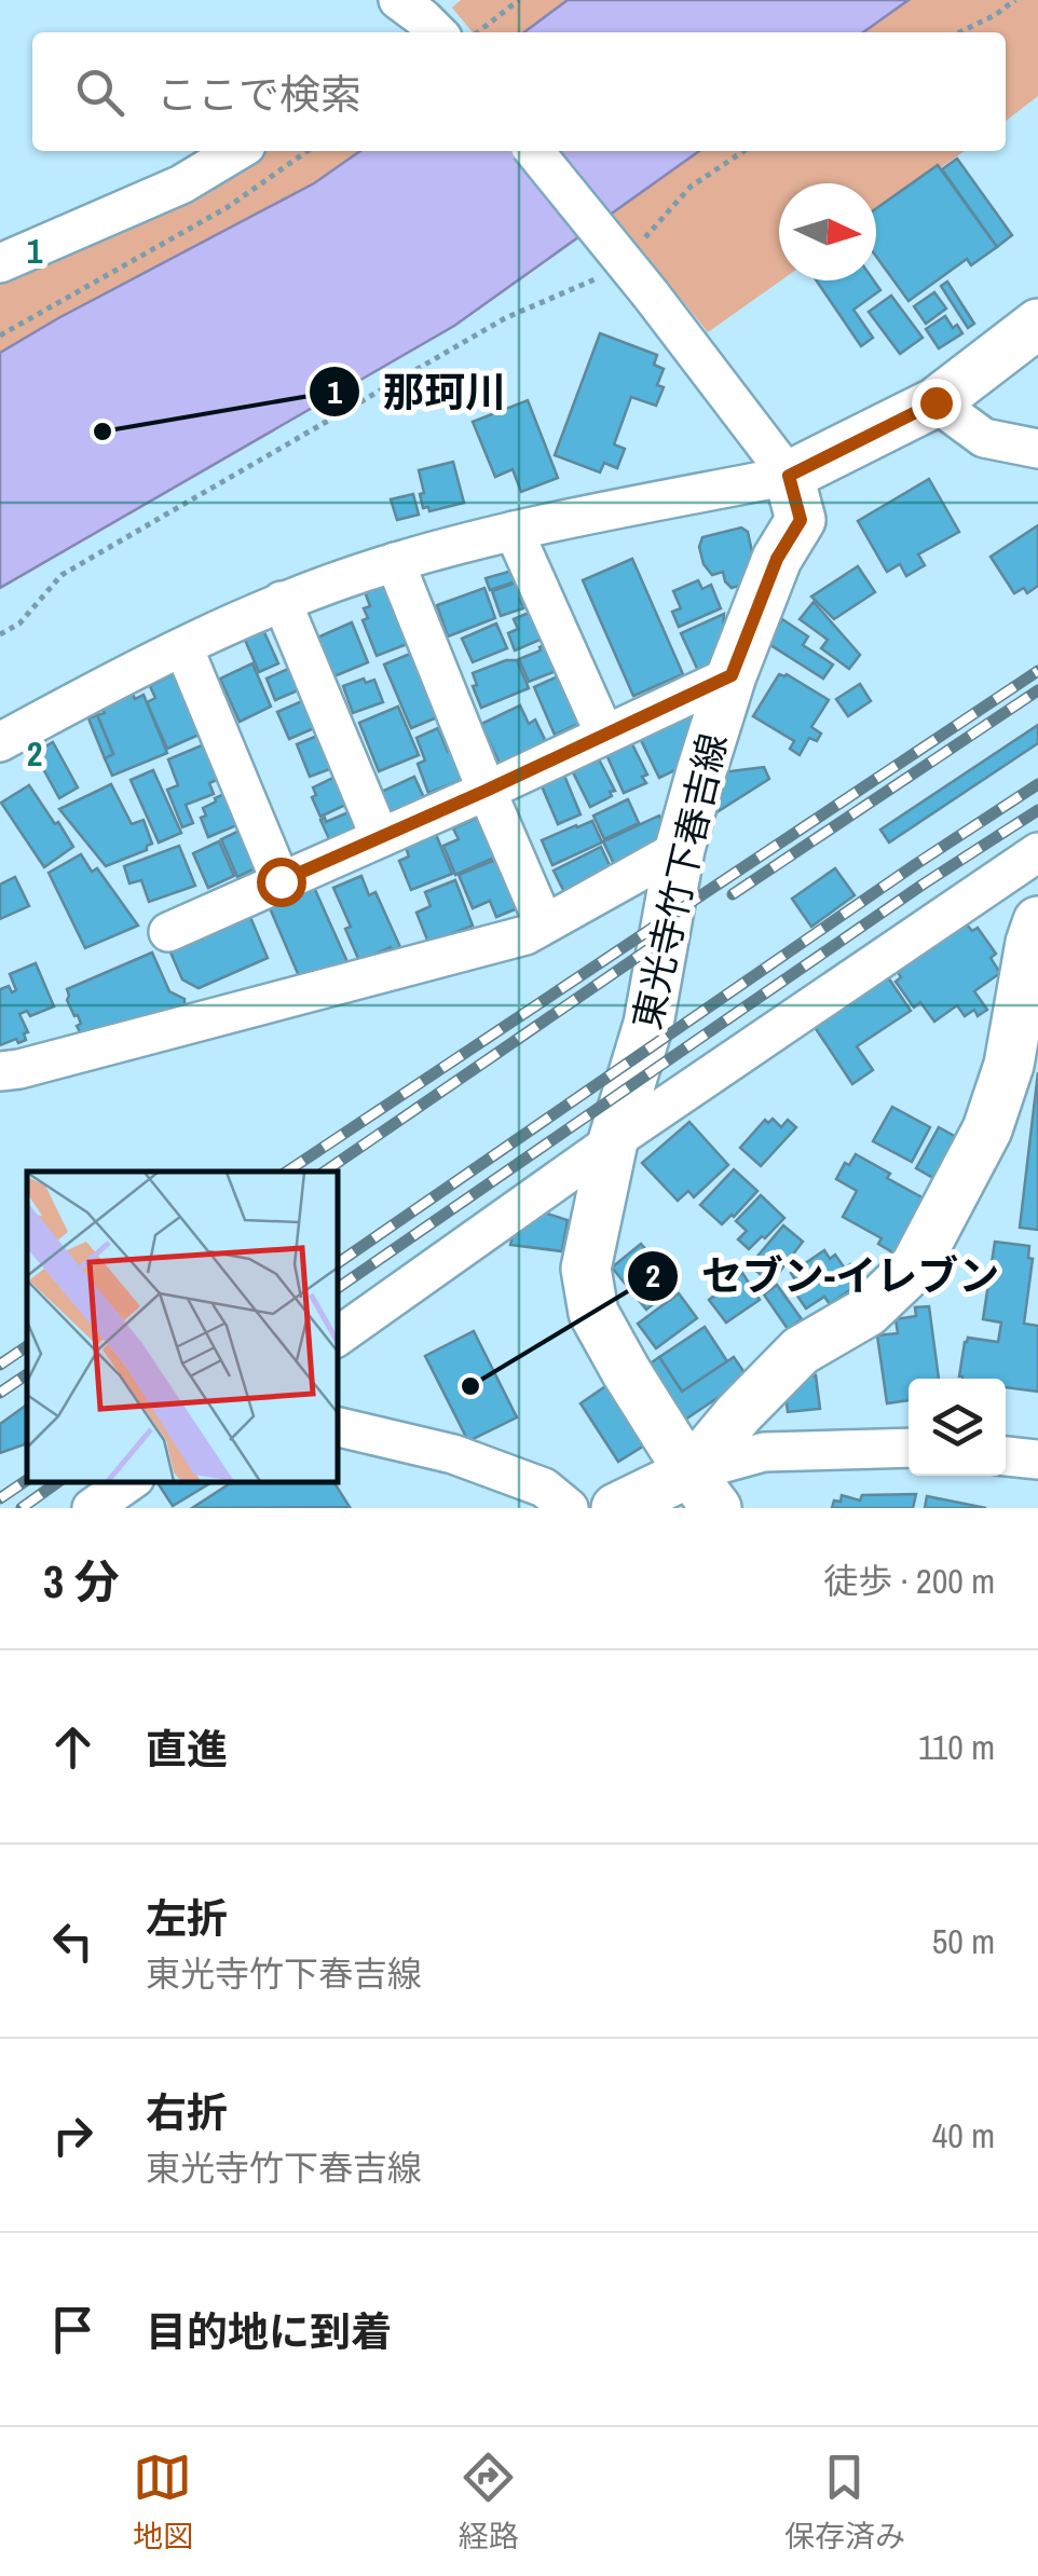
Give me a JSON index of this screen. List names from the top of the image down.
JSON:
{
  "streets": {
    "main road": ["東光寺竹下春吉線"]
  },
  "places": ["那珂川", "セブン-イレブン"],
  "north": "right",
  "page": {
    "search": "ここで検索",
    "heading": ["3 分", "徒歩 · 200 m"],
    "list": [
      ["直進", "110 m"],
      ["左折", "東光寺竹下春吉線", "50 m"],
      ["右折", "東光寺竹下春吉線", "40 m"],
      "目的地に到着"
    ],
    "nav": ["地図", "経路", "保存済み"]
  },
  "grid": {
    "rows": ["1", "2"]
  }
}
